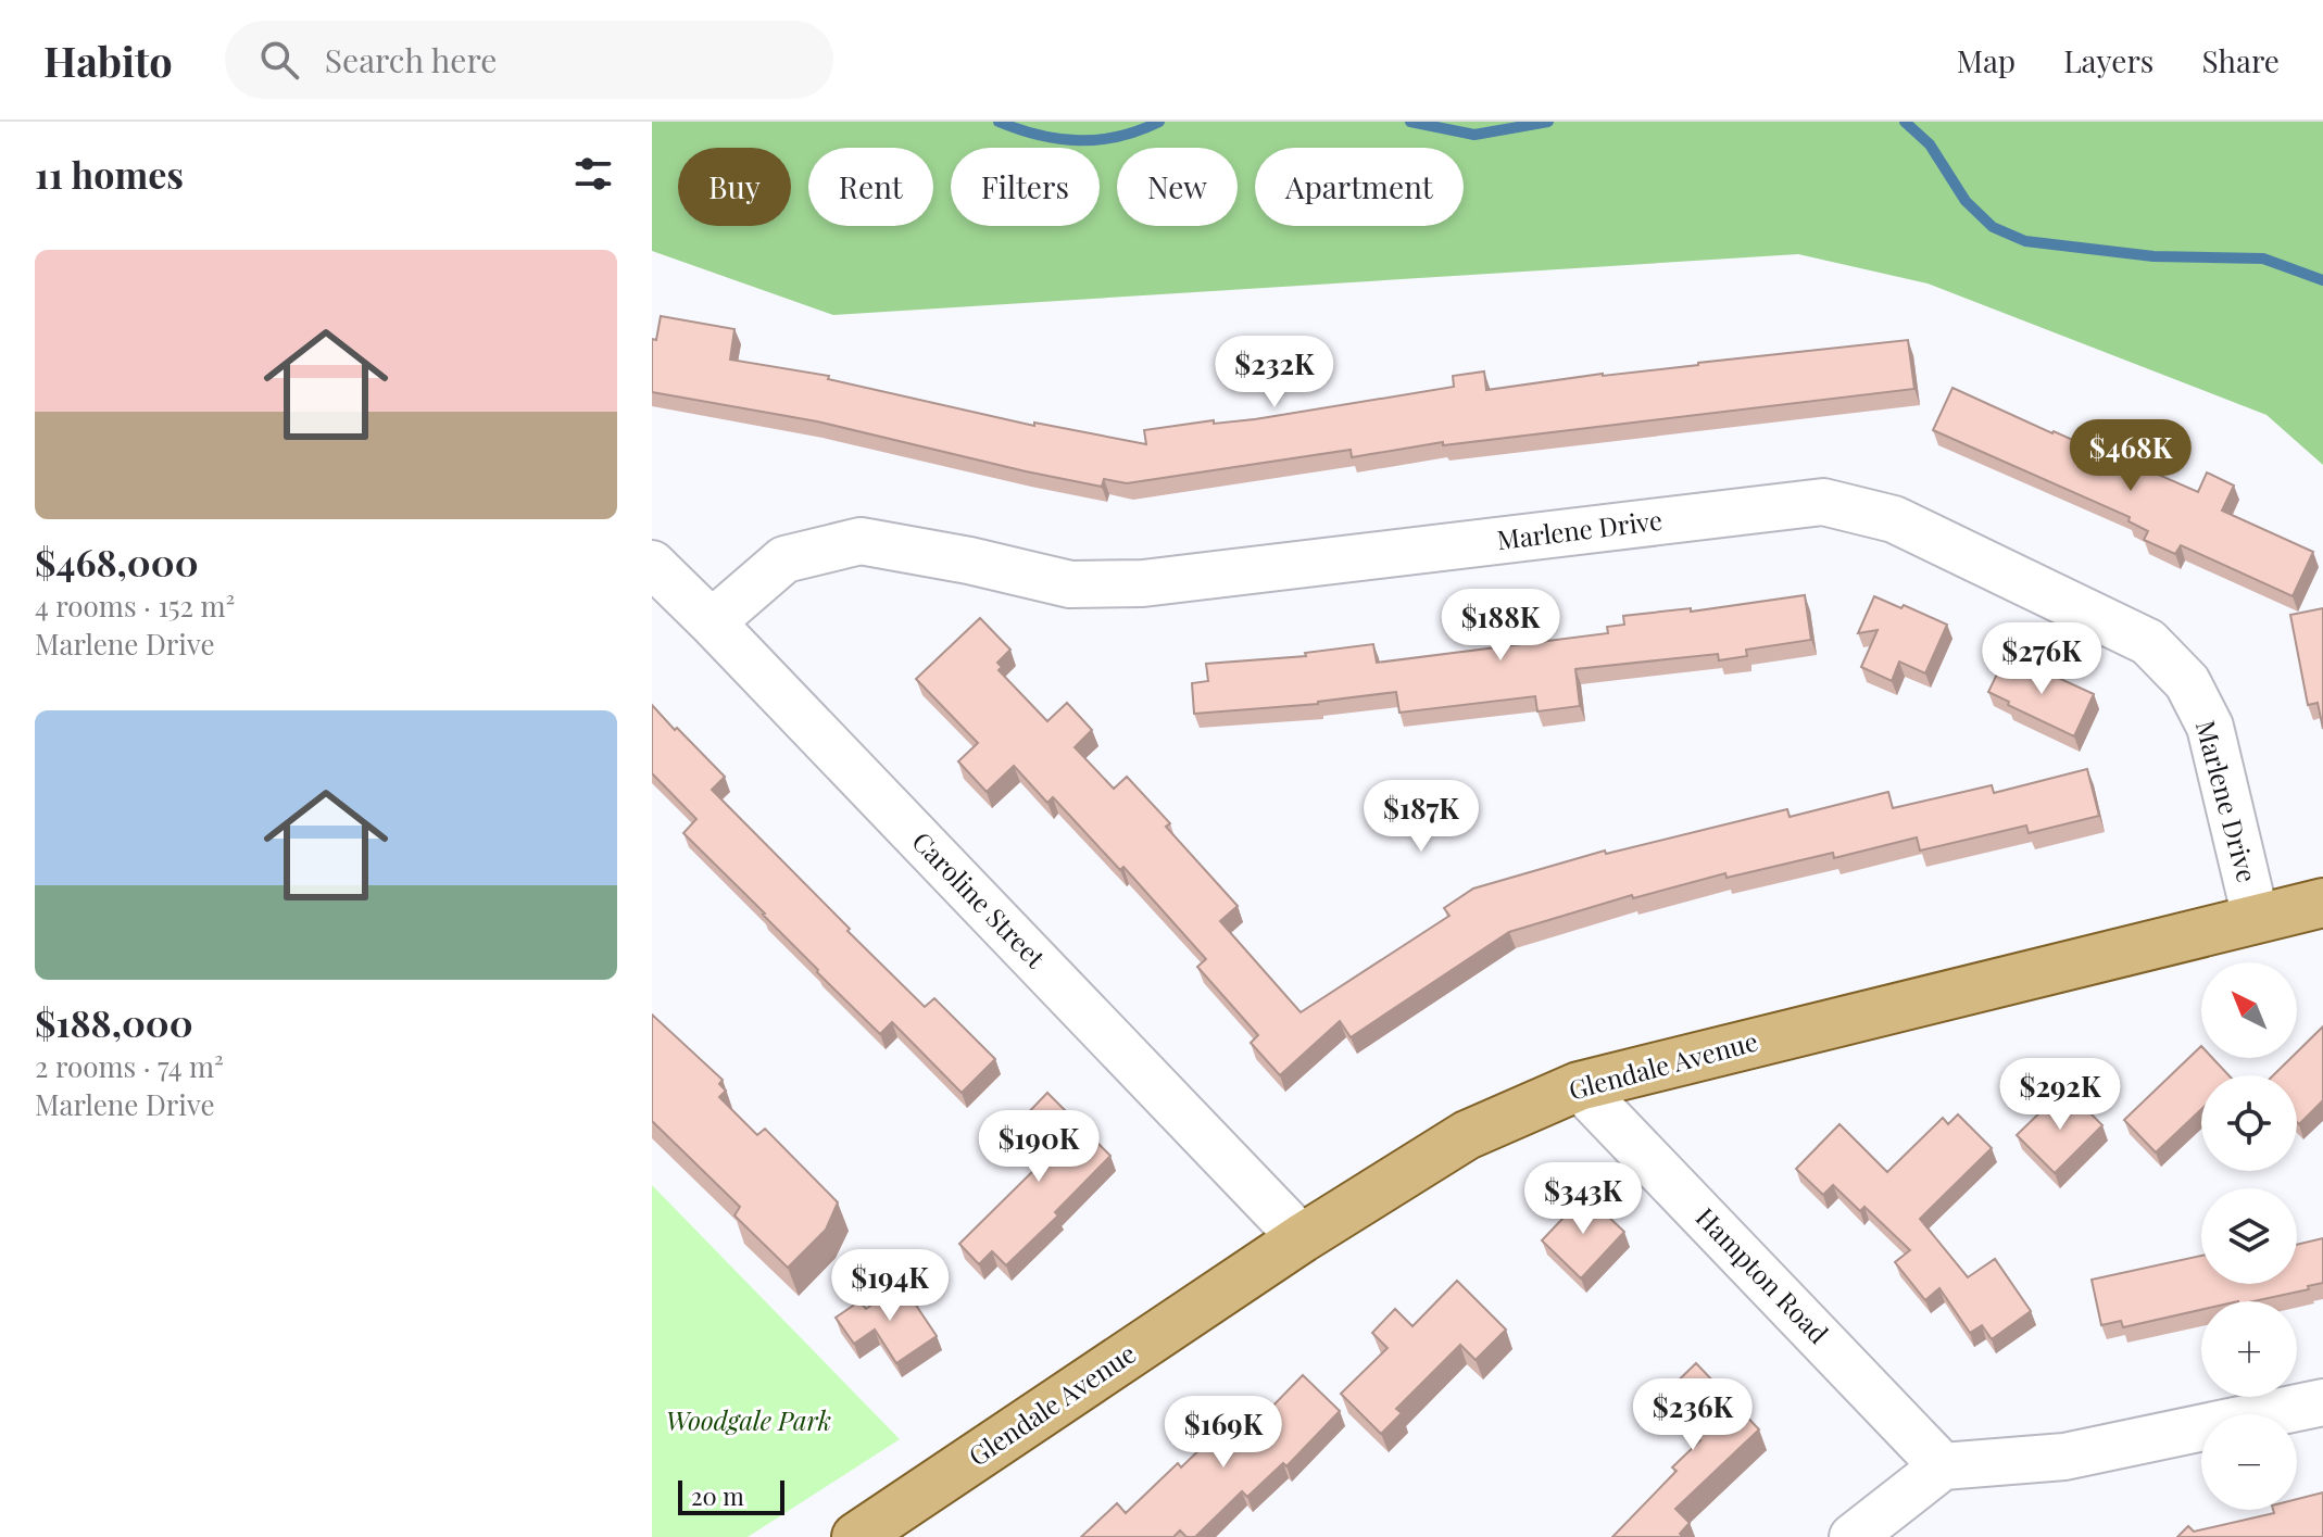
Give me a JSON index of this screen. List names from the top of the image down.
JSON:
{
  "streets": {
    "main road": ["Glendale Avenue"],
    "street": ["Marlene Drive", "Caroline Street", "Hampton Road"]
  },
  "crossings": [
    ["Marlene Drive", "Caroline Street"],
    ["Marlene Drive", "Glendale Avenue"],
    ["Caroline Street", "Glendale Avenue"],
    ["Glendale Avenue", "Hampton Road"]
  ],
  "parks": ["Woodgale Park"],
  "scale_bar": "20 m",
  "north": "top left",
  "page": {
    "header": "Habito",
    "search": "Search here",
    "nav": ["Map", "Layers", "Share"],
    "heading": "11 homes",
    "chip": [
      "Buy",
      "Rent",
      "Filters",
      "New",
      "Apartment"
    ],
    "list": [
      {
        "name": "$468,000",
        "note": "4 rooms · 152 m² · Marlene Drive"
      },
      {
        "name": "$188,000",
        "note": "2 rooms · 74 m² · Marlene Drive"
      }
    ],
    "price": [
      "$232K",
      "$468K",
      "$188K",
      "$276K",
      "$187K",
      "$292K",
      "$190K",
      "$343K",
      "$194K",
      "$236K",
      "$169K"
    ],
    "map_buttons": ["+", "−"],
    "scale": "20 m"
  }
}
